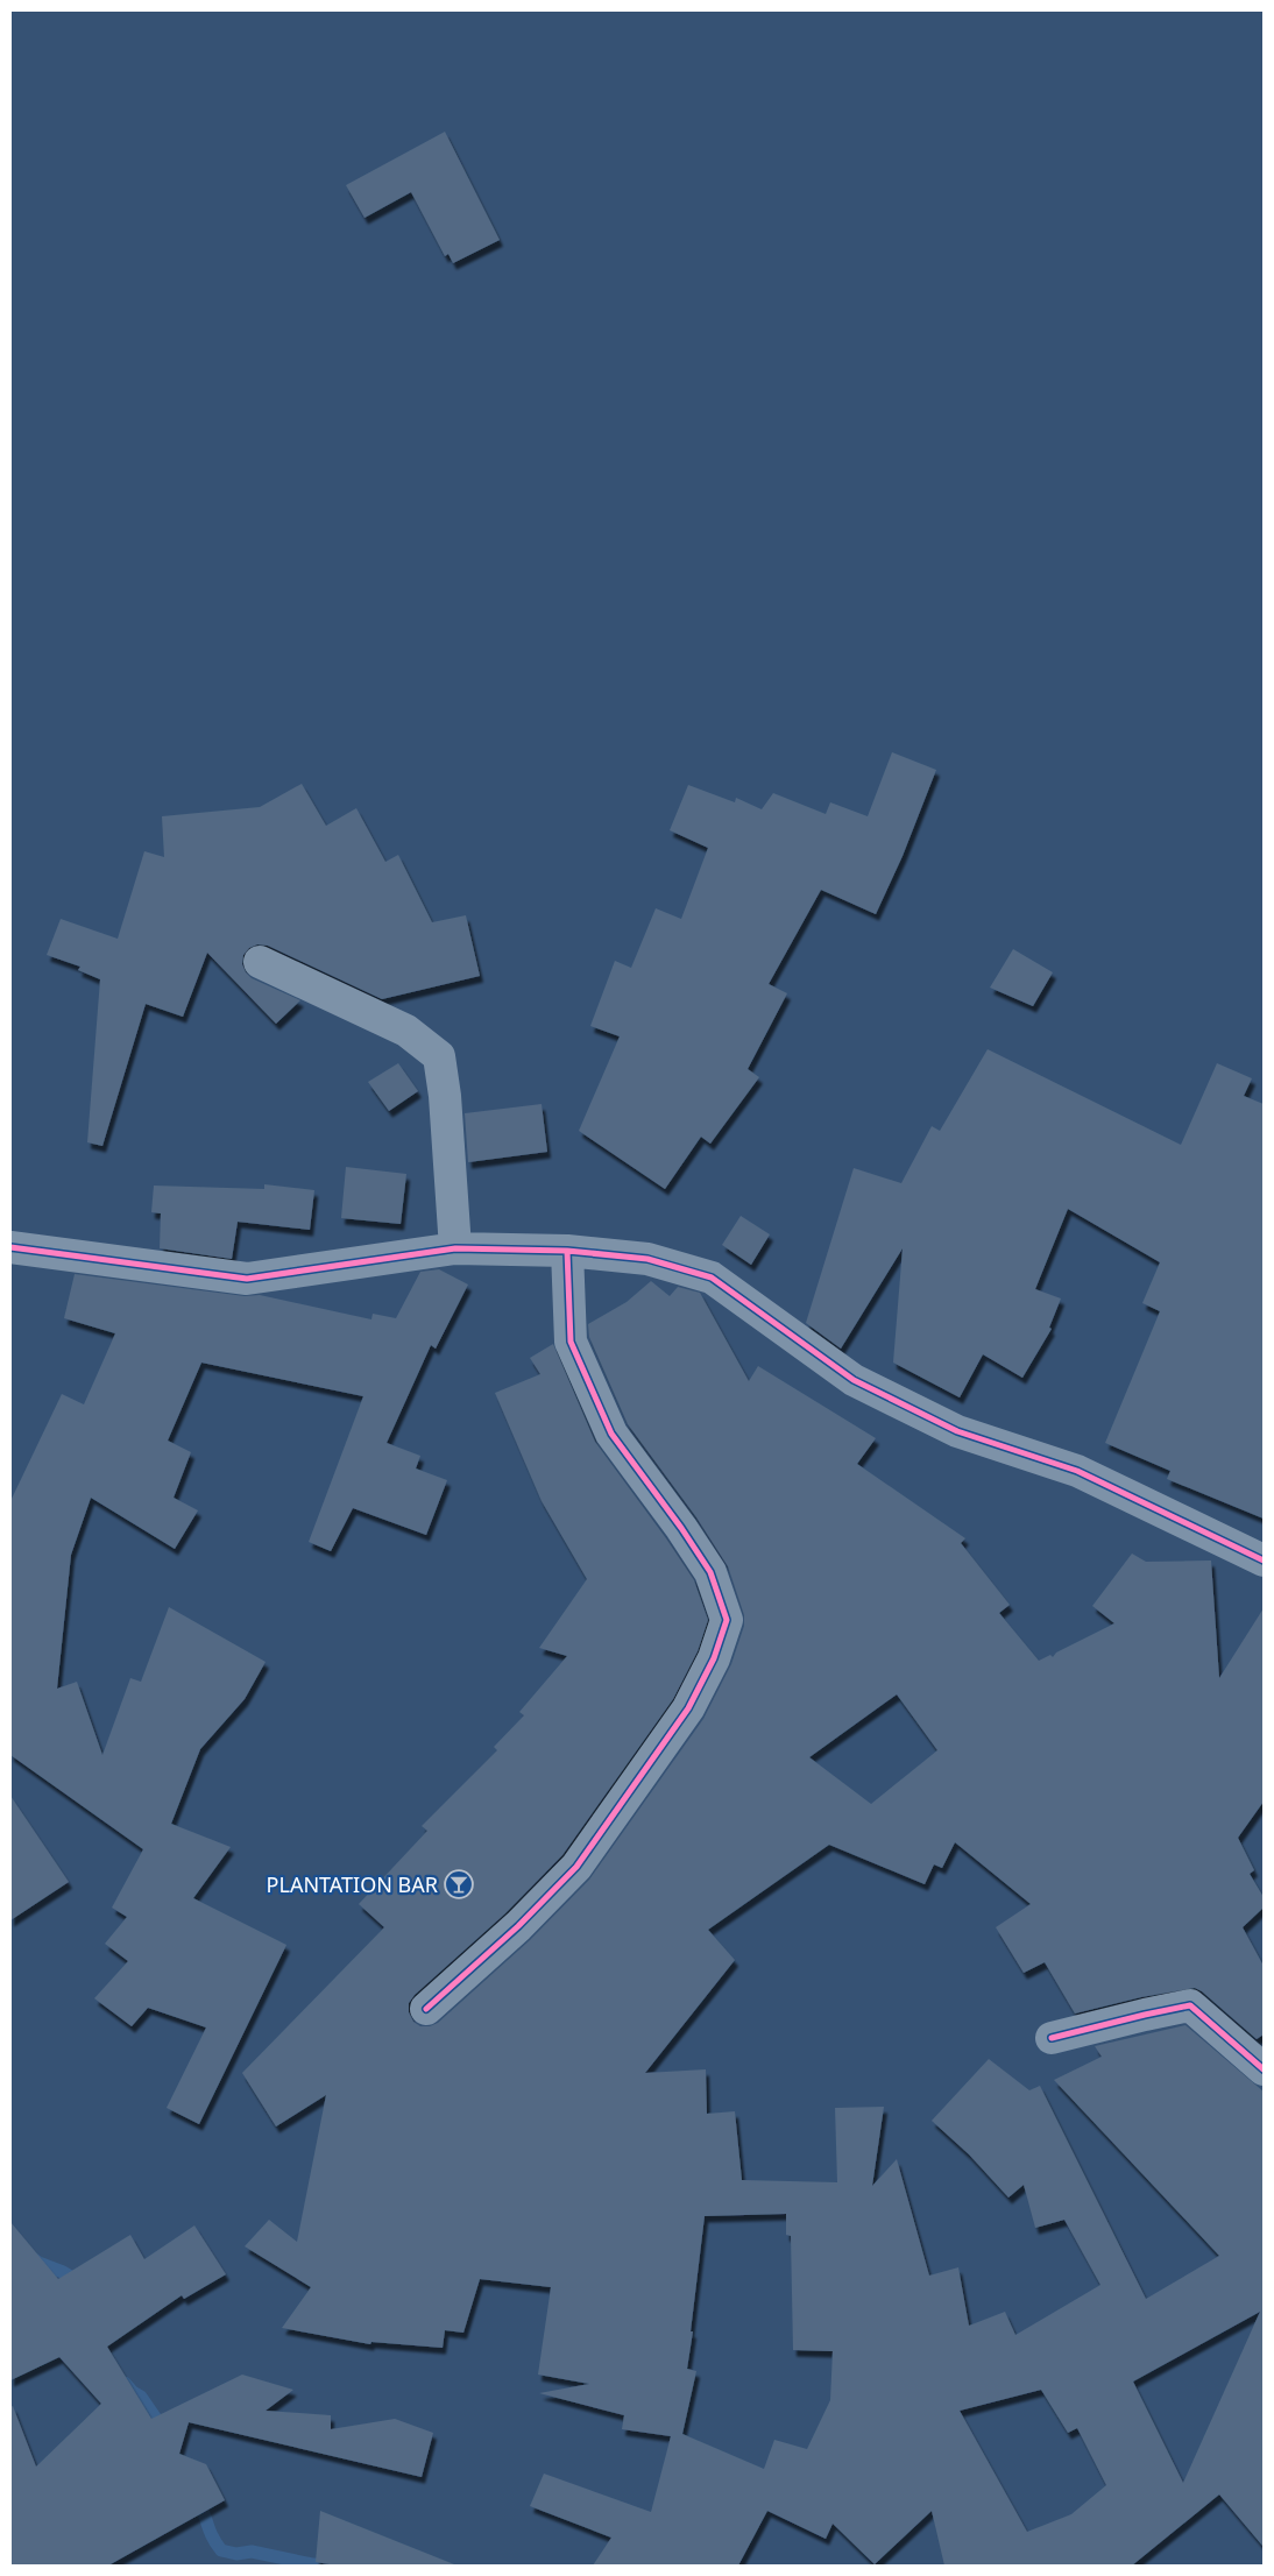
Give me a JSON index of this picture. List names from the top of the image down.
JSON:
{
  "places": {
    "bar": ["PLANTATION BAR"]
  }
}
